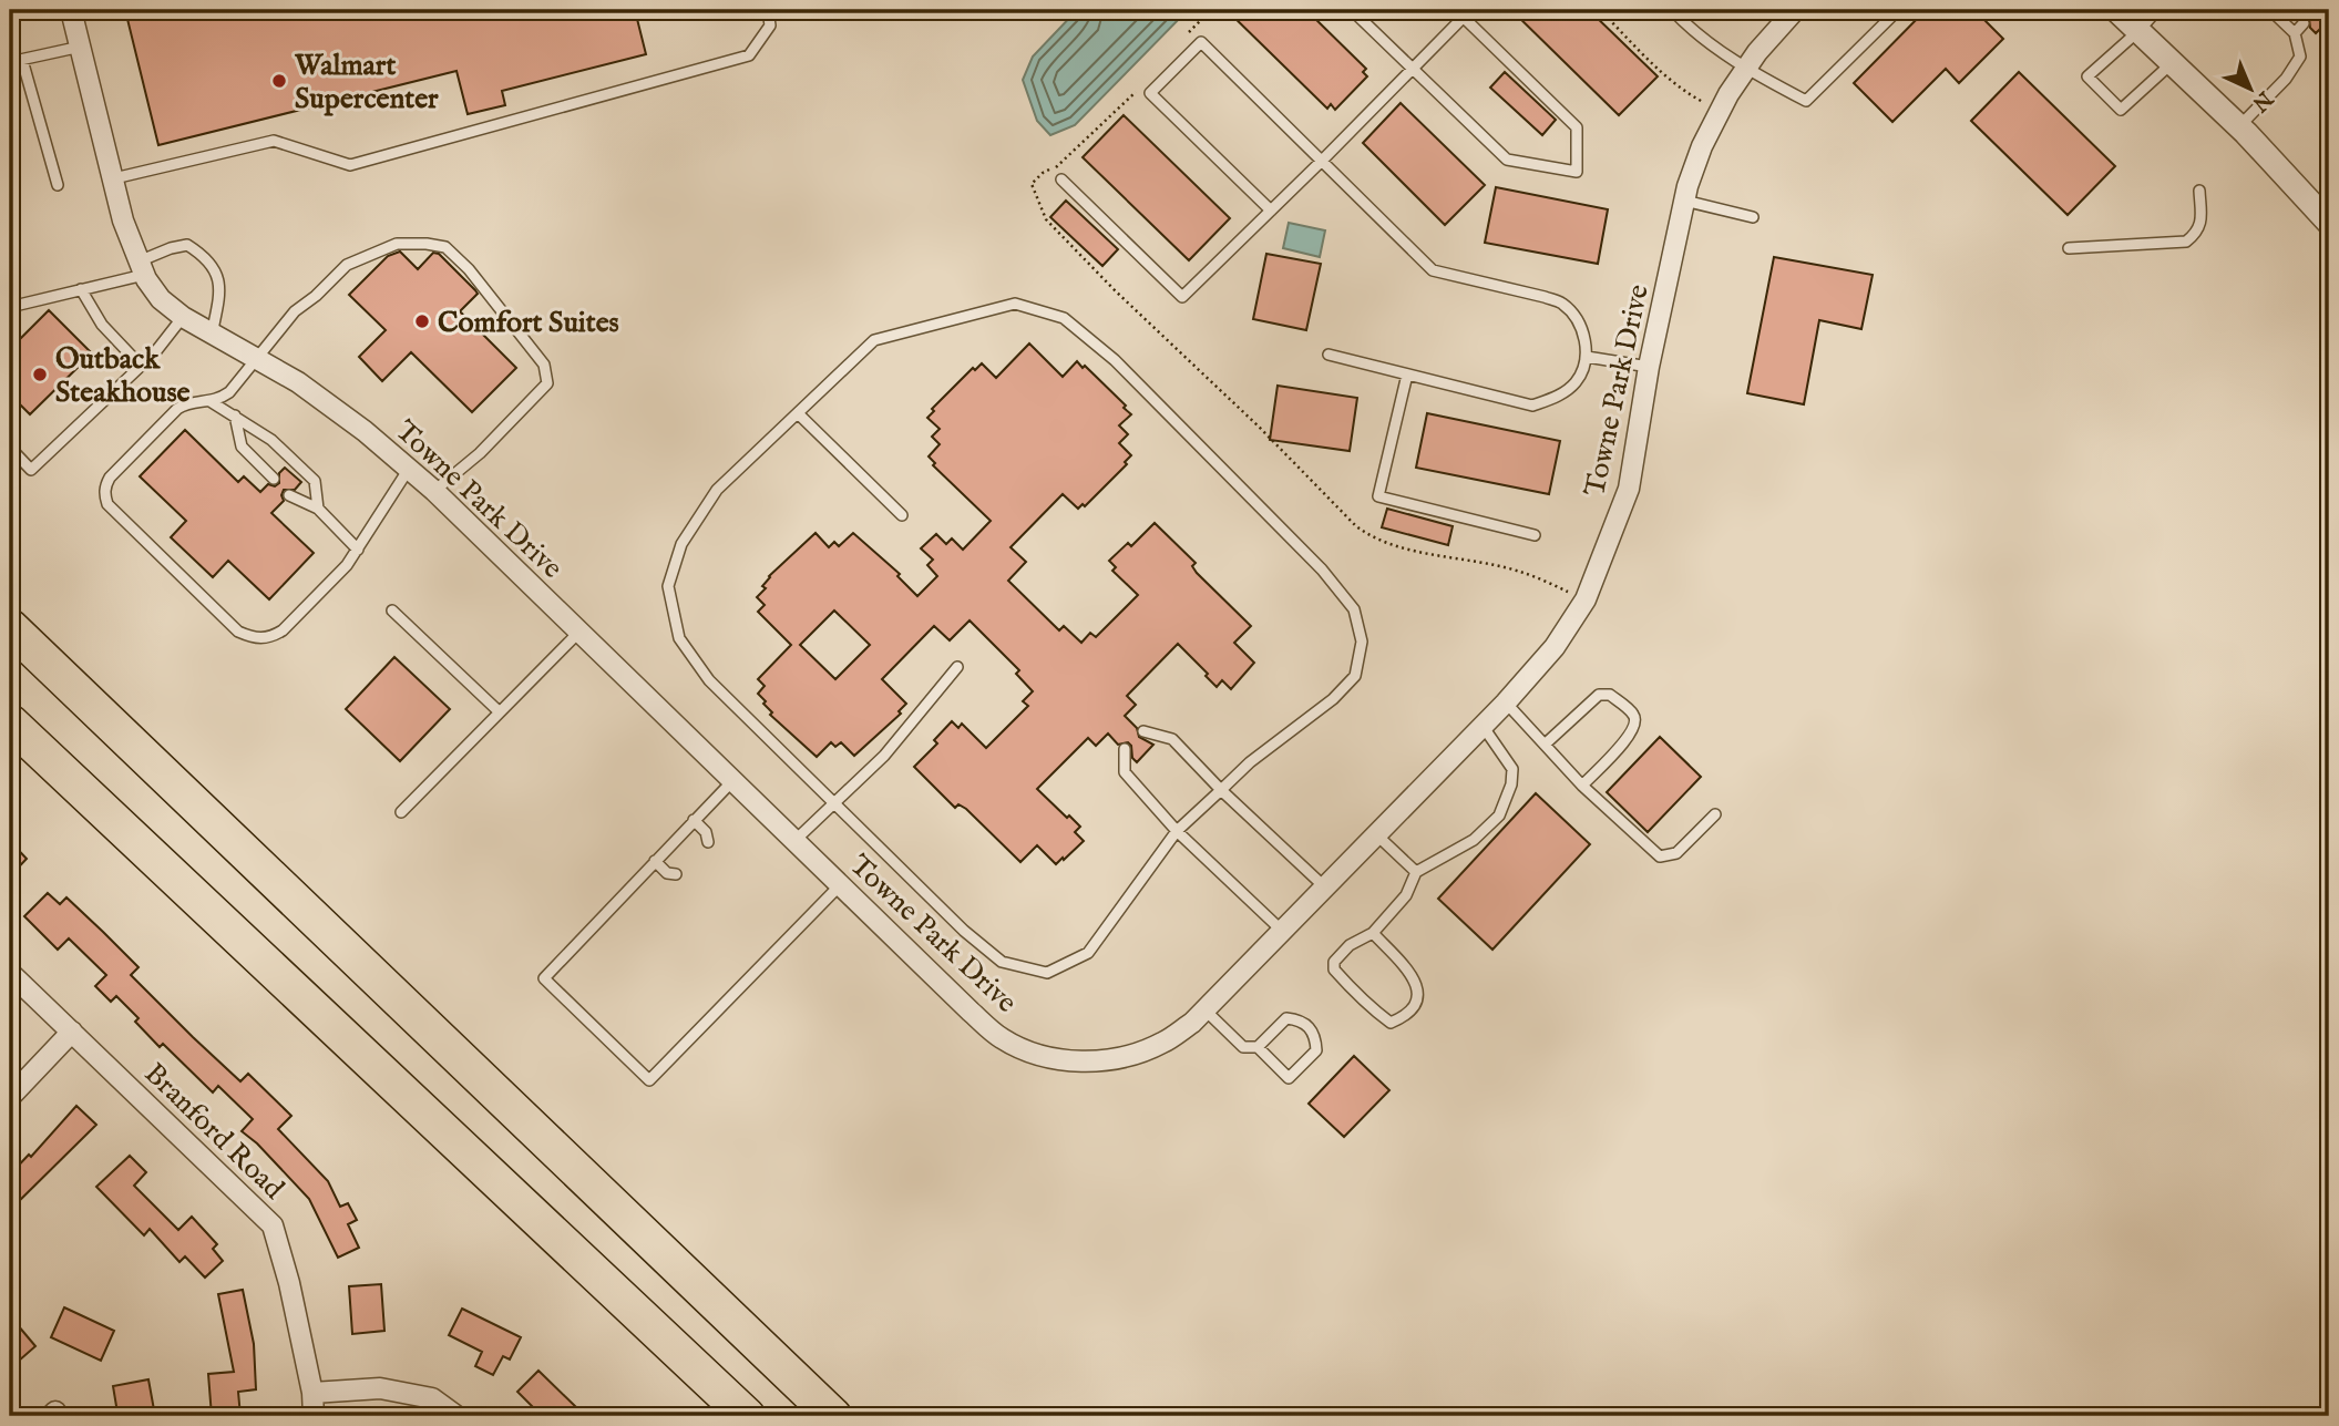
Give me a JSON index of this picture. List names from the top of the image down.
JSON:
{
  "streets": {
    "street": ["Towne Park Drive", "Branford Road"]
  },
  "places": ["Walmart Supercenter", "Comfort Suites", "Outback Steakhouse"],
  "north": "bottom right"
}
